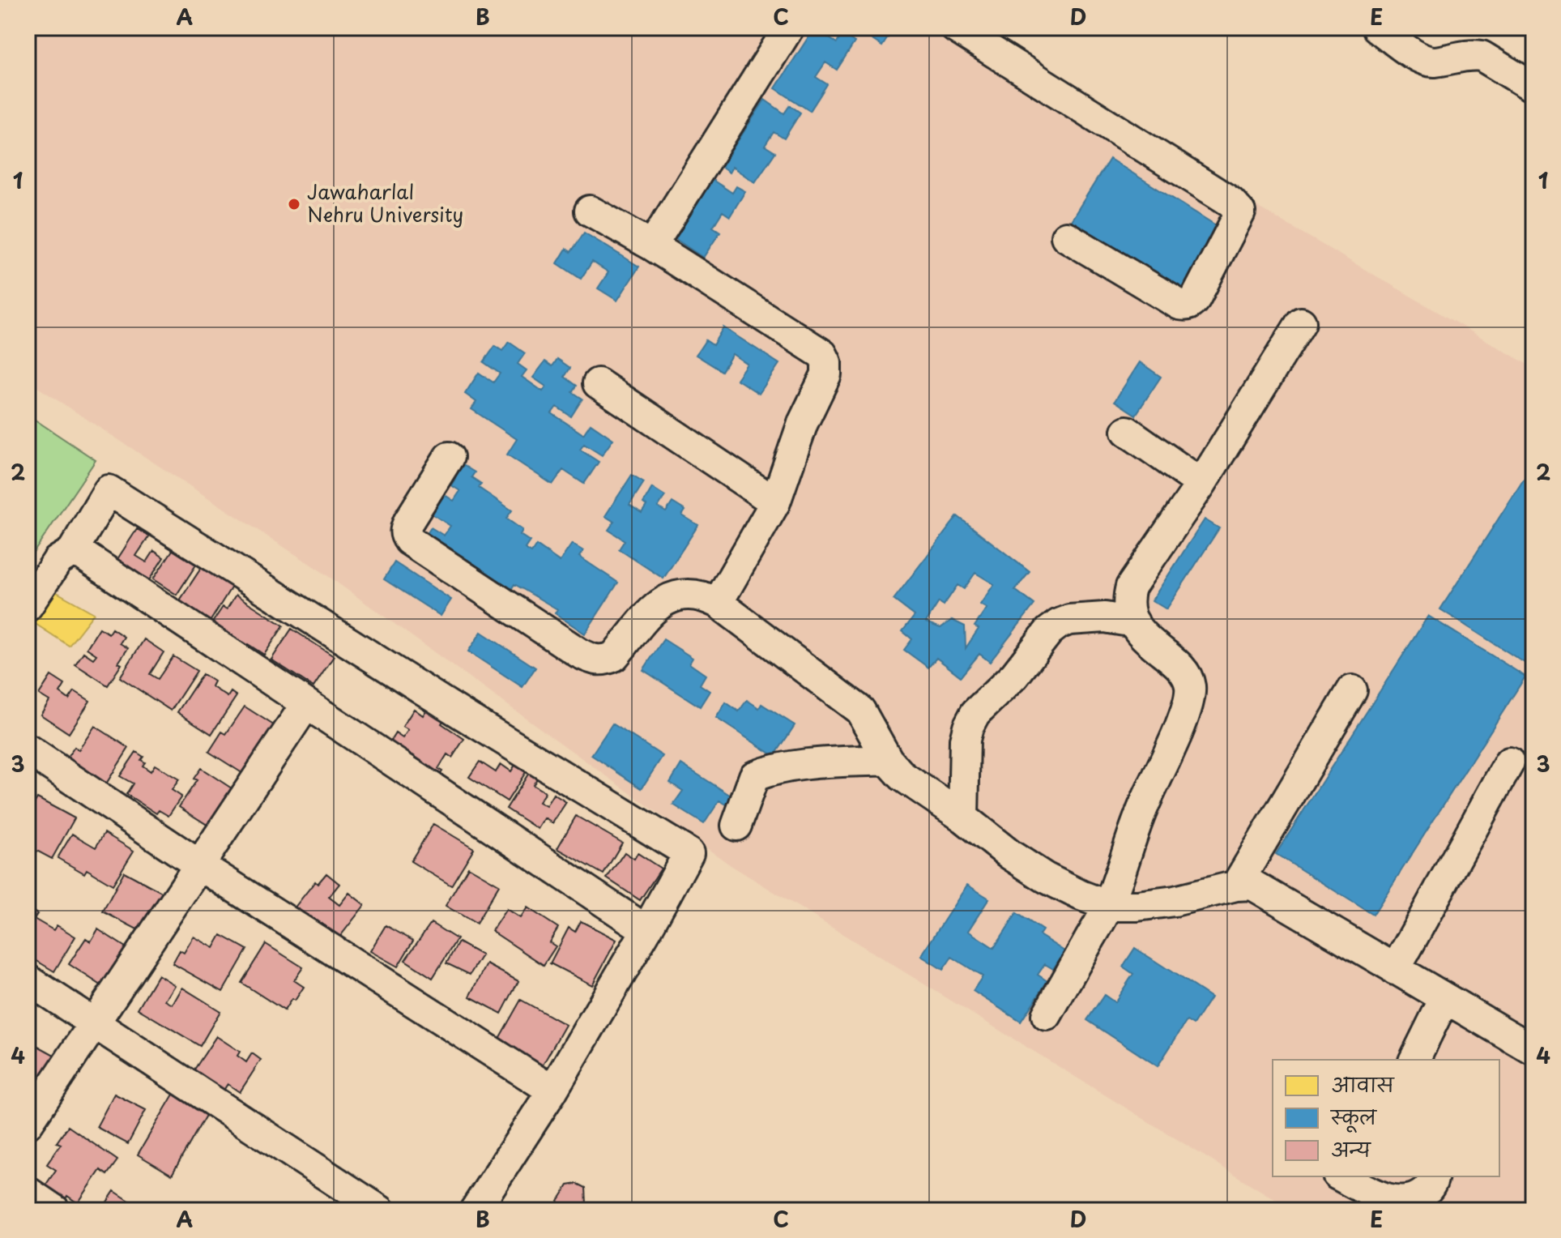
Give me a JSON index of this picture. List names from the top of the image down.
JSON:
{
  "places": ["Jawaharlal Nehru University"],
  "legend": ["आवास", "स्कूल", "अन्य"],
  "grid": {
    "columns": [
      "A",
      "B",
      "C",
      "D",
      "E"
    ],
    "rows": [
      "1",
      "2",
      "3",
      "4"
    ]
  }
}
